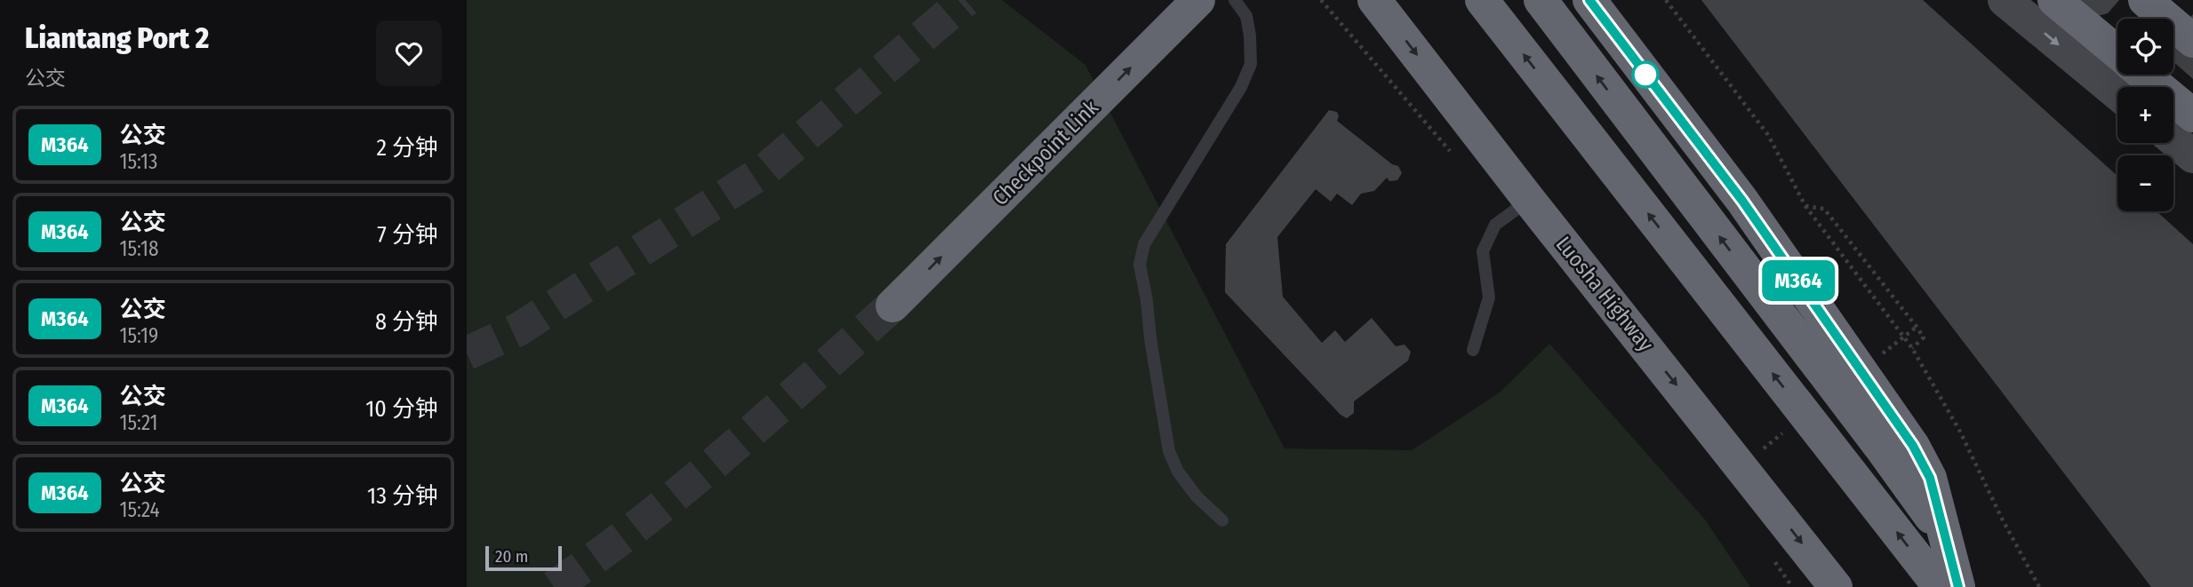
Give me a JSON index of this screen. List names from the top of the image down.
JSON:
{
  "streets": {
    "highway": ["Checkpoint Link", "Luosha Highway"]
  },
  "one_way": ["Checkpoint Link"],
  "lines": ["bus line M364"],
  "scale_bar": "20 m",
  "page": {
    "heading": ["Liantang Port 2", "公交"],
    "on_map": "M364",
    "map_buttons": ["+", "−"],
    "list": [
      {
        "mark": "M364",
        "name": "公交",
        "note": "15:13",
        "value": "2 分钟"
      },
      {
        "mark": "M364",
        "name": "公交",
        "note": "15:18",
        "value": "7 分钟"
      },
      {
        "mark": "M364",
        "name": "公交",
        "note": "15:19",
        "value": "8 分钟"
      },
      {
        "mark": "M364",
        "name": "公交",
        "note": "15:21",
        "value": "10 分钟"
      },
      {
        "mark": "M364",
        "name": "公交",
        "note": "15:24",
        "value": "13 分钟"
      }
    ],
    "scale": "20 m"
  }
}
